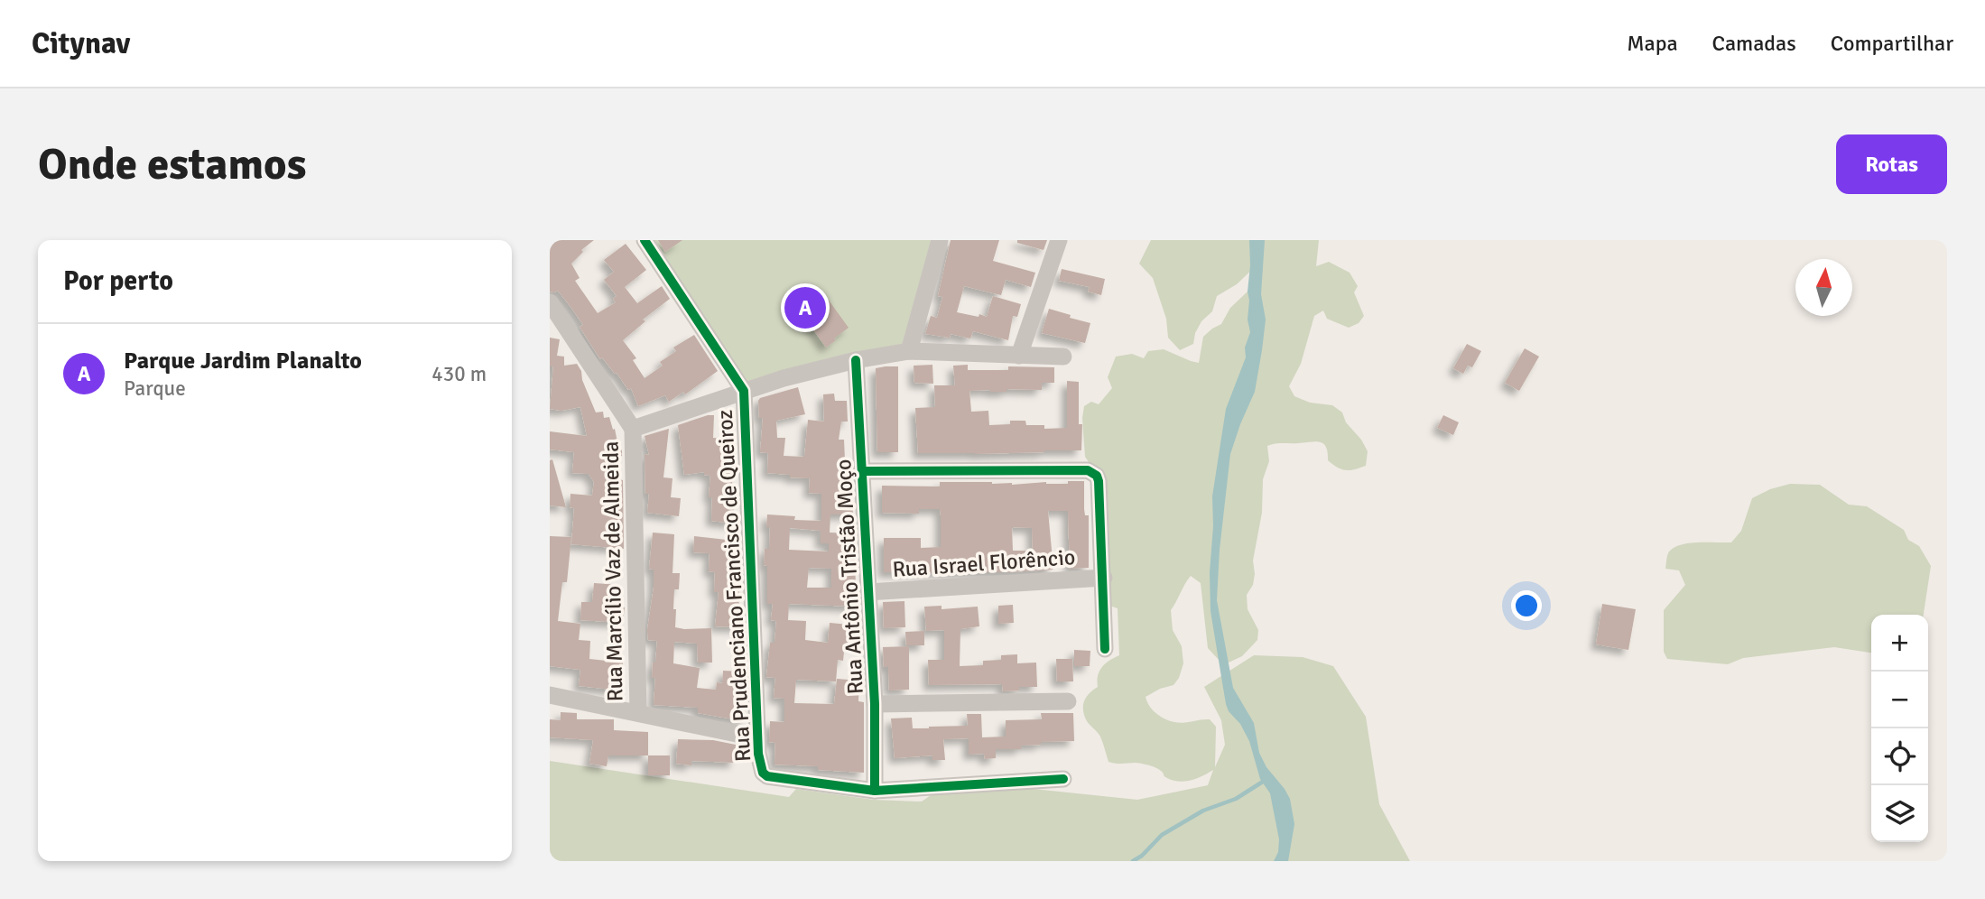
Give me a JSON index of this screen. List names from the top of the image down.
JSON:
{
  "streets": {
    "street": [
      "Rua Israel Florêncio",
      "Rua Marcílio Vaz de Almeida",
      "Rua Antônio Tristão Moço",
      "Rua Prudenciano Francisco de Queiroz"
    ]
  },
  "crossings": [
    ["Rua Israel Florêncio", "Rua Antônio Tristão Moço"],
    ["Rua Antônio Tristão Moço", "Rua Prudenciano Francisco de Queiroz"]
  ],
  "north": "top",
  "page": {
    "header": "Citynav",
    "nav": ["Mapa", "Camadas", "Compartilhar"],
    "buttons": "Rotas",
    "title": "Onde estamos",
    "heading": "Por perto",
    "pins": "A",
    "list": [
      {
        "mark": "A",
        "name": "Parque Jardim Planalto",
        "note": "Parque",
        "value": "430 m"
      }
    ],
    "map_buttons": ["+", "−"]
  }
}
